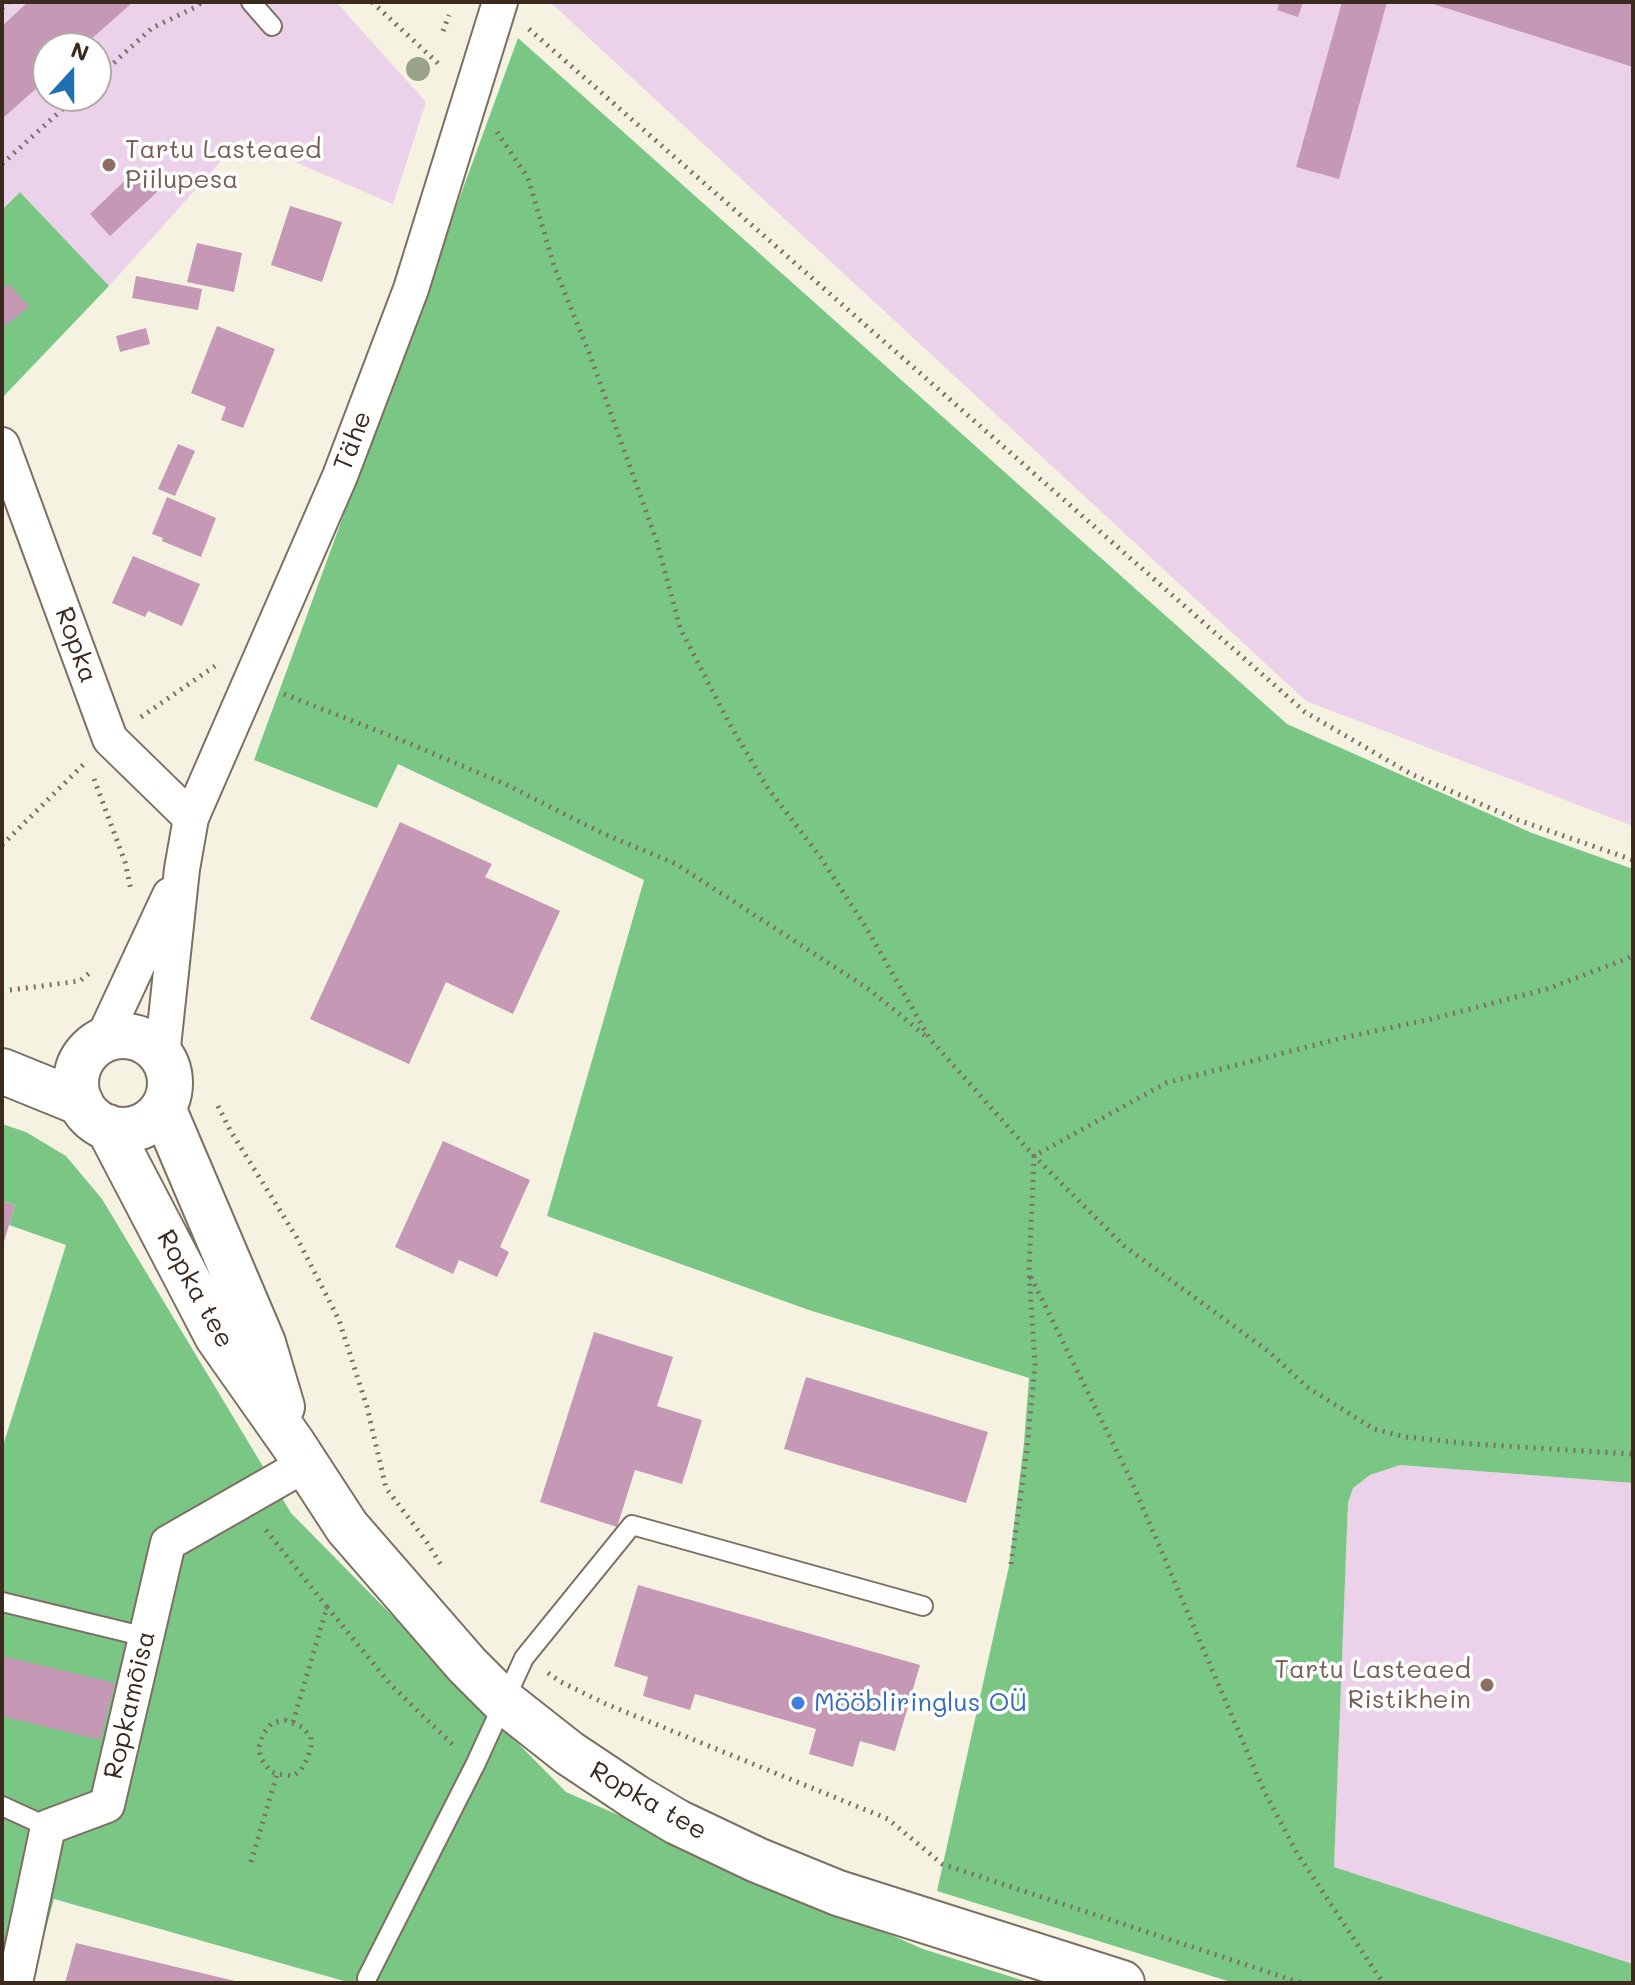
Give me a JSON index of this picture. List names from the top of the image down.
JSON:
{
  "streets": {
    "street": [
      "Tähe",
      "Ropka",
      "Ropka tee",
      "Ropkamõisa"
    ]
  },
  "crossings": [
    ["Tähe", "Ropka"],
    ["Tähe", "Ropka tee"],
    ["Ropka tee", "Ropkamõisa"]
  ],
  "places": ["Tartu Lasteaed Piilupesa", "Tartu Lasteaed Ristikhein", "Mööbliringlus OÜ"],
  "north": "top"
}
